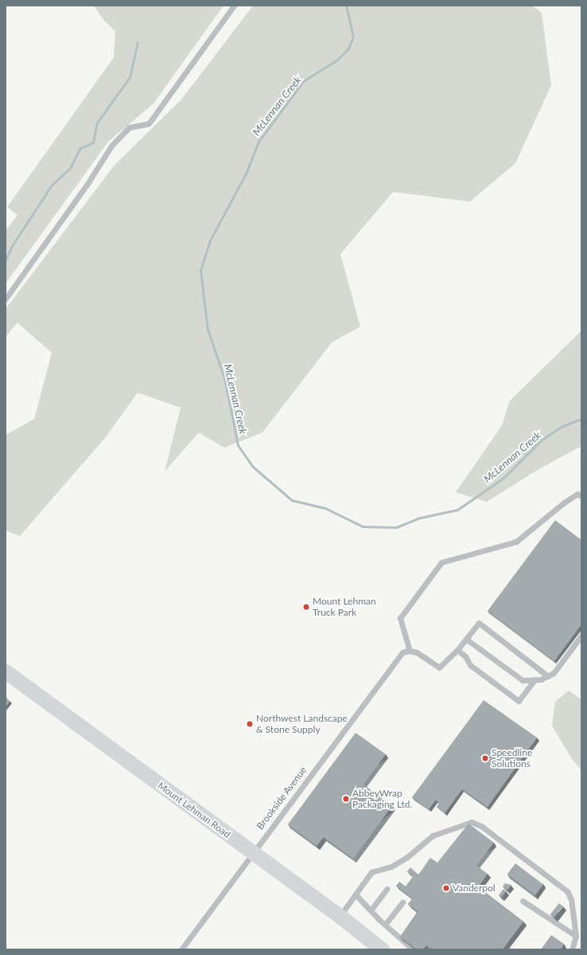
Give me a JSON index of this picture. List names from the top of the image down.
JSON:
{
  "streets": {
    "main road": ["Mount Lehman Road"],
    "street": ["Brookside Avenue"]
  },
  "crossings": [
    ["Brookside Avenue", "Mount Lehman Road"]
  ],
  "water": ["McLennan Creek"],
  "places": [
    "Mount Lehman Truck Park",
    "Northwest Landscape & Stone Supply",
    "Speedline Solutions",
    "AbbeyWrap Packaging Ltd.",
    "Vanderpol"
  ]
}
